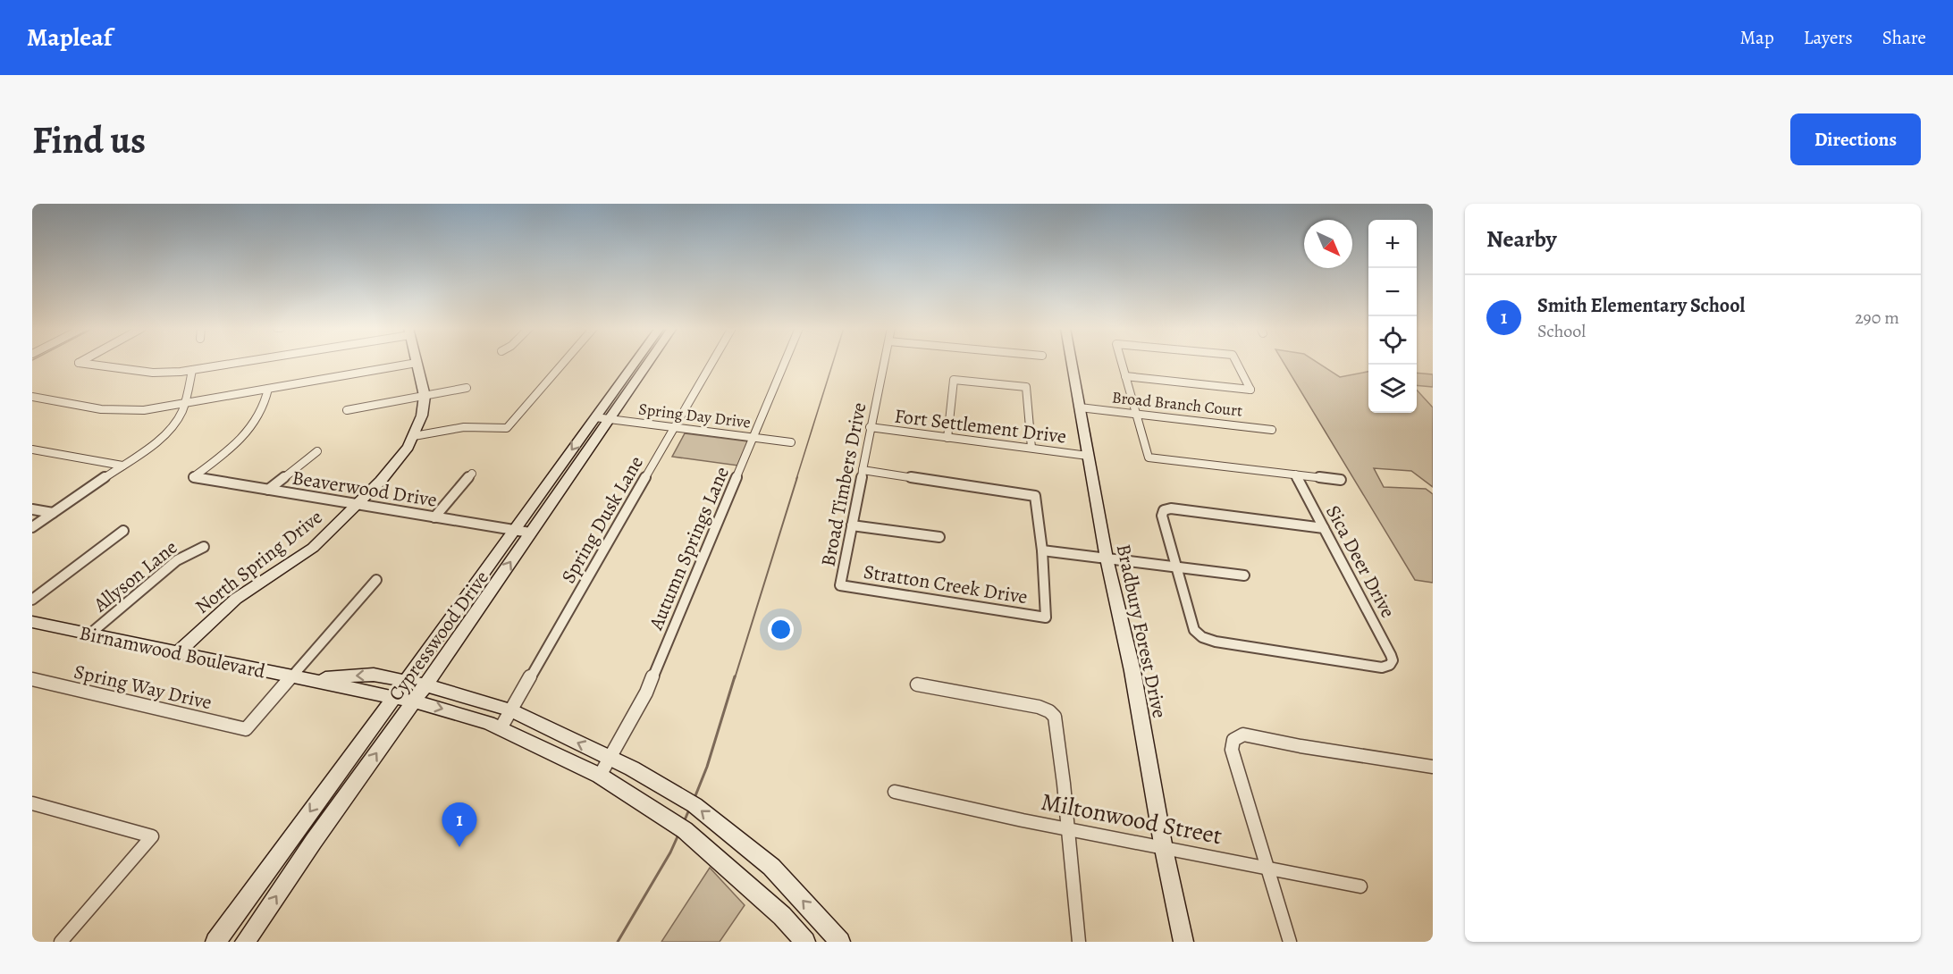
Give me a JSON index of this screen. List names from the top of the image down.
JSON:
{
  "streets": {
    "street": [
      "Broad Branch Court",
      "Spring Day Drive",
      "Fort Settlement Drive",
      "Broad Timbers Drive",
      "Beaverwood Drive",
      "Spring Dusk Lane",
      "Autumn Springs Lane",
      "North Spring Drive",
      "Sica Deer Drive",
      "Allyson Lane",
      "Stratton Creek Drive",
      "Bradbury Forest Drive",
      "Cypresswood Drive",
      "Birnamwood Boulevard",
      "Spring Way Drive",
      "Miltonwood Street"
    ]
  },
  "crossings": [
    ["Broad Branch Court", "Bradbury Forest Drive"],
    ["Spring Day Drive", "Spring Dusk Lane"],
    ["Spring Day Drive", "Autumn Springs Lane"],
    ["Spring Day Drive", "Cypresswood Drive"],
    ["Fort Settlement Drive", "Broad Timbers Drive"],
    ["Fort Settlement Drive", "Bradbury Forest Drive"],
    ["Broad Timbers Drive", "Stratton Creek Drive"],
    ["Beaverwood Drive", "North Spring Drive"],
    ["Beaverwood Drive", "Cypresswood Drive"],
    ["Spring Dusk Lane", "Birnamwood Boulevard"],
    ["Autumn Springs Lane", "Birnamwood Boulevard"],
    ["North Spring Drive", "Birnamwood Boulevard"],
    ["Allyson Lane", "Birnamwood Boulevard"],
    ["Bradbury Forest Drive", "Miltonwood Street"],
    ["Cypresswood Drive", "Birnamwood Boulevard"],
    ["Birnamwood Boulevard", "Spring Way Drive"]
  ],
  "north": "bottom right",
  "page": {
    "header": "Mapleaf",
    "nav": ["Map", "Layers", "Share"],
    "buttons": "Directions",
    "title": "Find us",
    "heading": "Nearby",
    "map_buttons": ["+", "−"],
    "list": [
      {
        "mark": "1",
        "name": "Smith Elementary School",
        "note": "School",
        "value": "290 m"
      }
    ],
    "pins": "1"
  }
}
